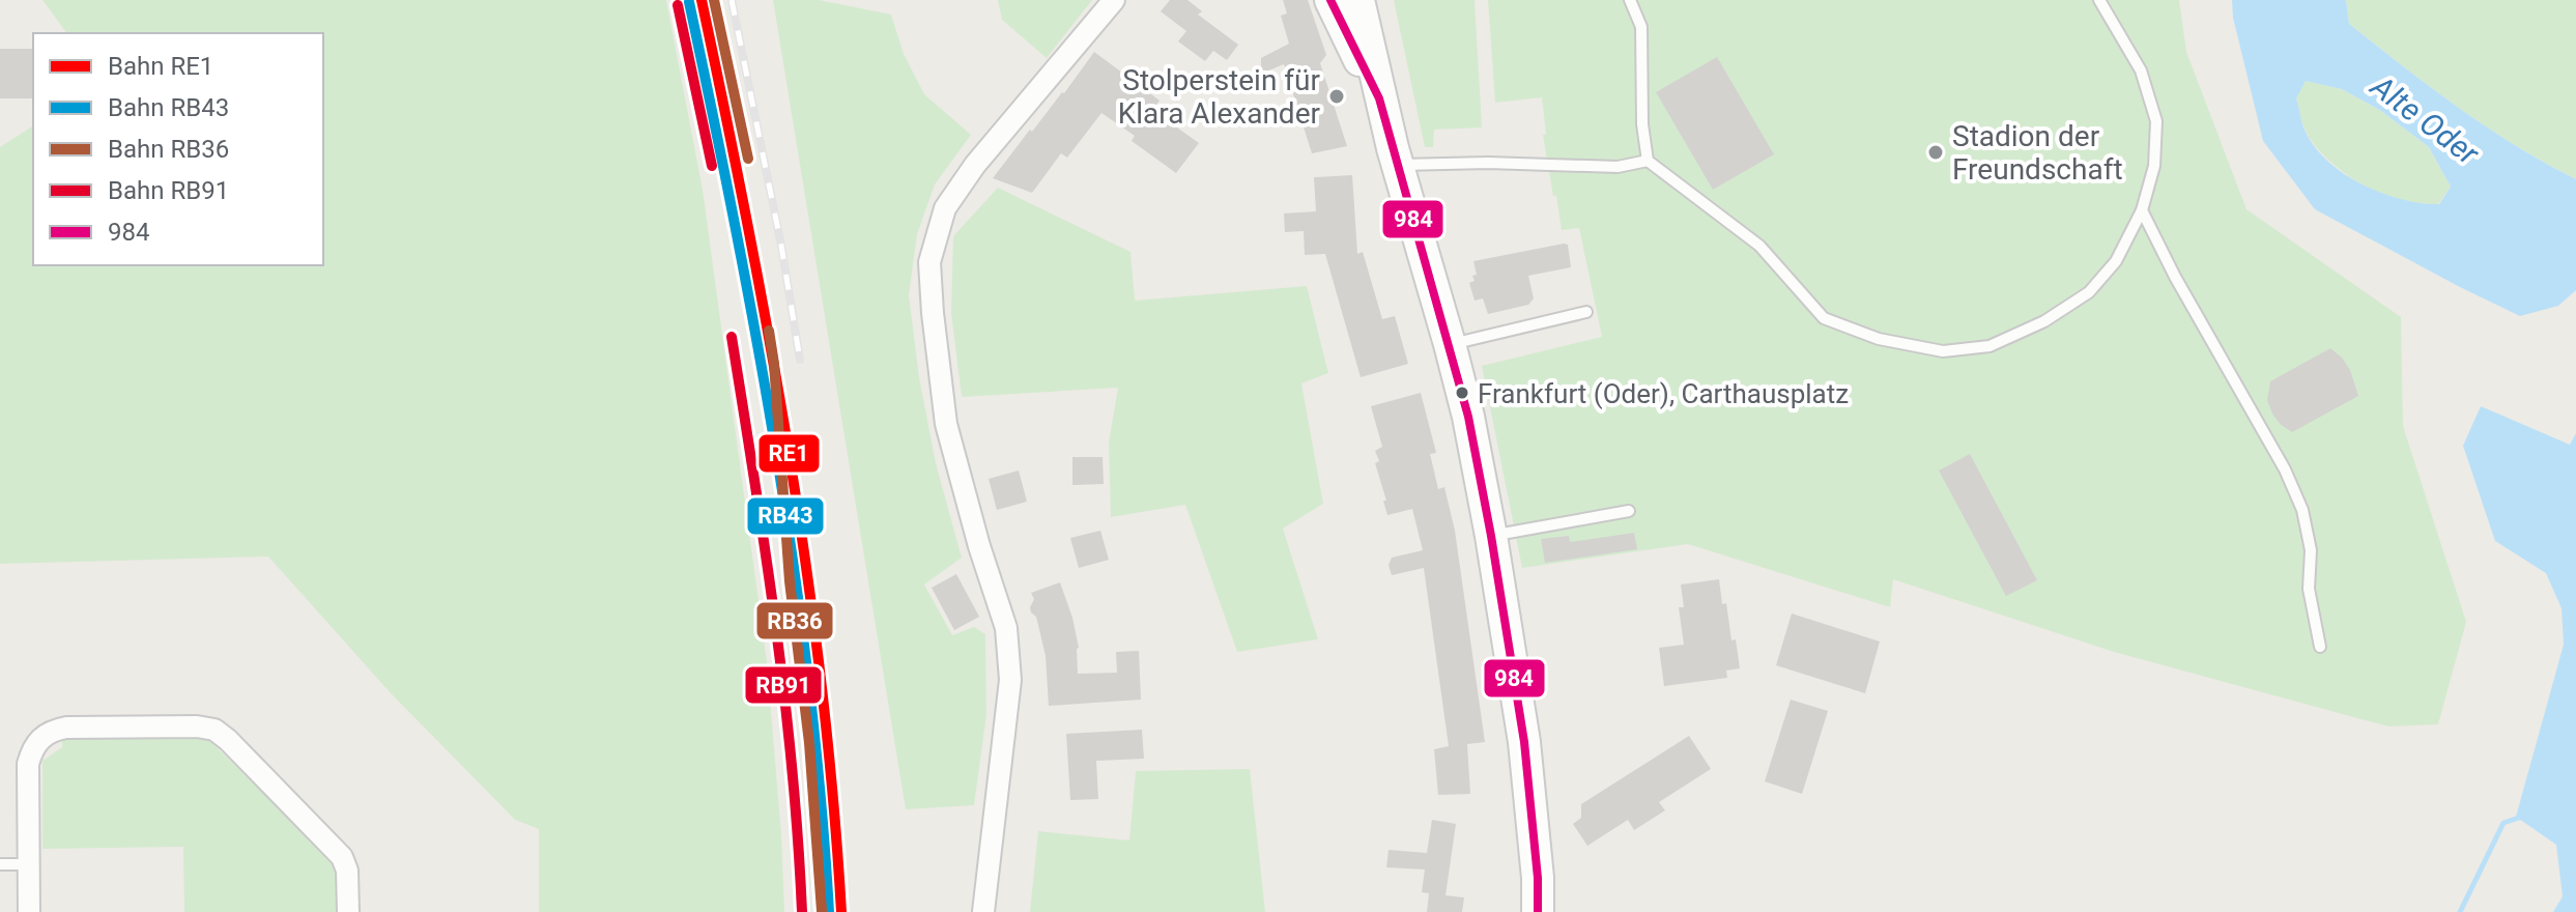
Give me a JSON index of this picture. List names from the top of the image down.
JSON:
{
  "water": ["Alte Oder"],
  "places": ["Stolperstein für Klara Alexander", "Stadion der Freundschaft", "Frankfurt (Oder), Carthausplatz"],
  "lines": [
    "rail line RE1",
    "rail line RB36",
    "transit line 984",
    "rail line RB43",
    "rail line RB91"
  ],
  "legend": [
    "Bahn RE1",
    "Bahn RB43",
    "Bahn RB36",
    "Bahn RB91",
    "984"
  ]
}
